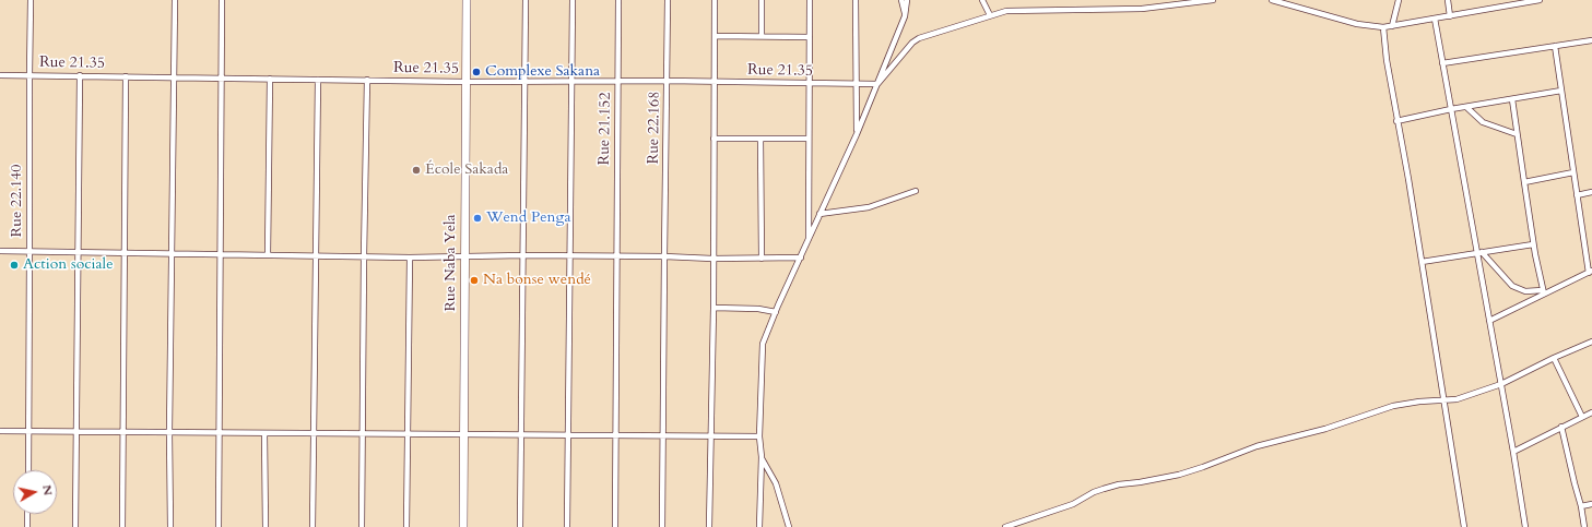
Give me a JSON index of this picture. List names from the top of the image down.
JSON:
{
  "streets": {
    "street": [
      "Rue 21.35",
      "Rue 22.168",
      "Rue 21.152",
      "Rue 22.140",
      "Rue Naba Yela"
    ]
  },
  "crossings": [
    ["Rue 21.35", "Rue 22.168"],
    ["Rue 21.35", "Rue 21.152"],
    ["Rue 21.35", "Rue 22.140"],
    ["Rue 21.35", "Rue Naba Yela"]
  ],
  "places": [
    "Complexe Sakana",
    "École Sakada",
    "Wend Penga",
    "Action sociale",
    "Na bonse wendé"
  ],
  "north": "right"
}
